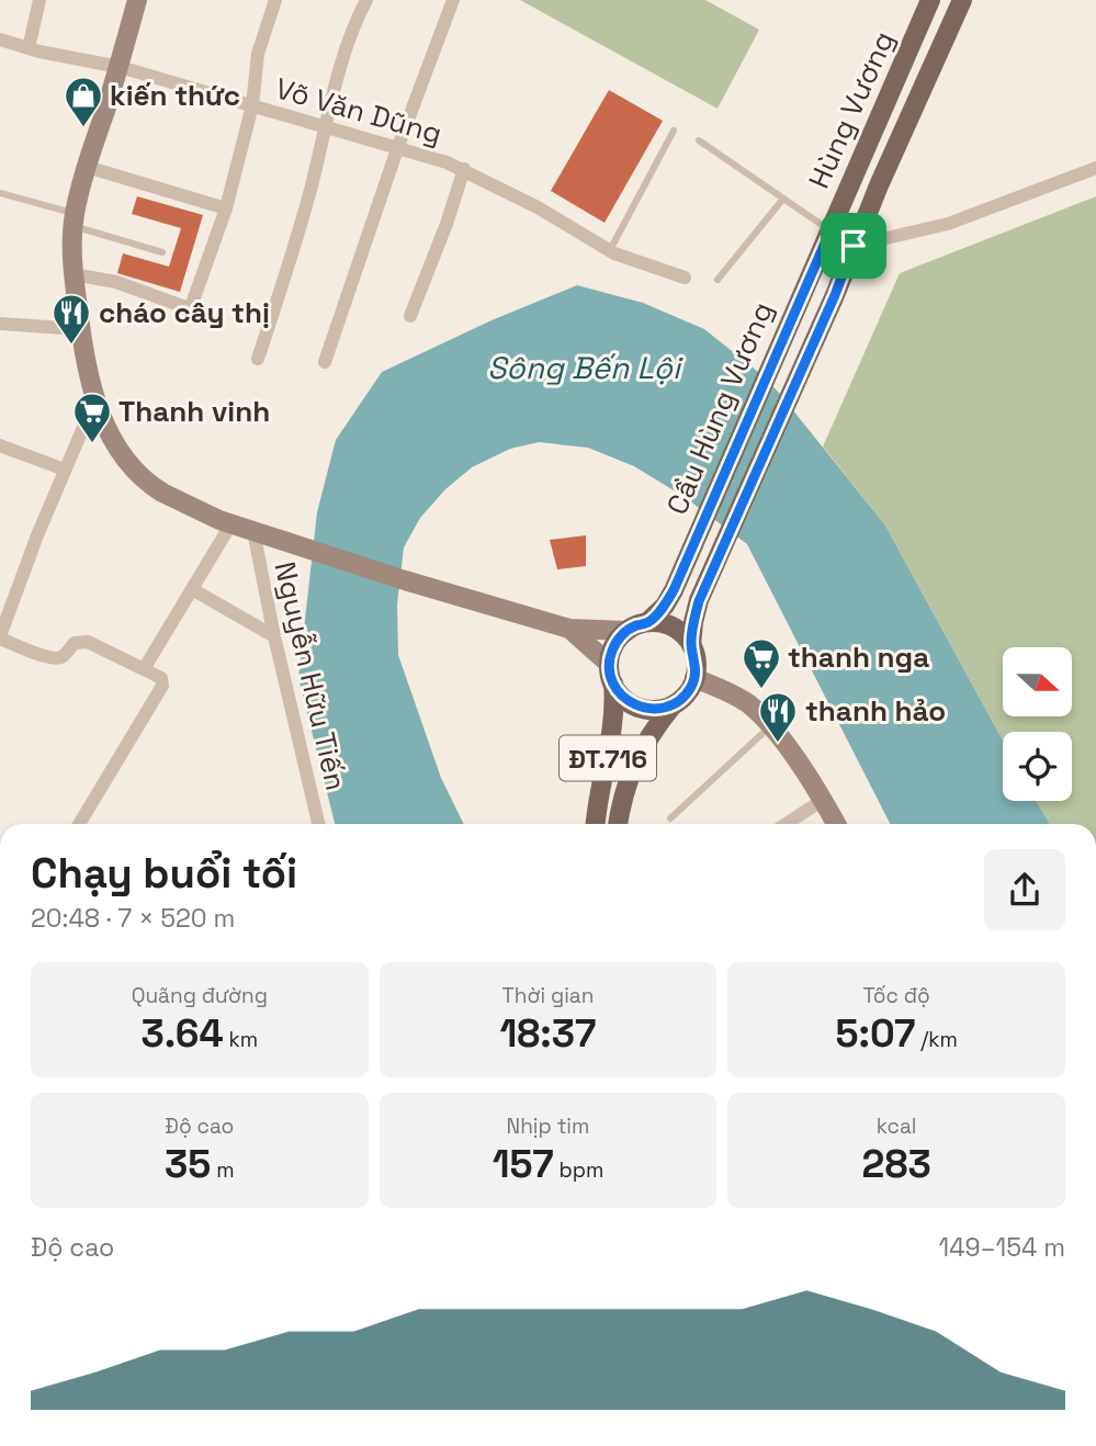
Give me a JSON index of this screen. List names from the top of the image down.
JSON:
{
  "streets": {
    "main road": ["Hùng Vương", "Cầu Hùng Vương", "ĐT.716"],
    "street": ["Võ Văn Dũng", "Nguyễn Hữu Tiến"]
  },
  "crossings": [
    ["Hùng Vương", "Cầu Hùng Vương"],
    ["Cầu Hùng Vương", "ĐT.716"]
  ],
  "water": ["Sông Bến Lội"],
  "places": {
    "shop": ["kiến thức"],
    "restaurant": ["cháo cây thị", "thanh hảo"],
    "supermarket": ["Thanh vinh", "thanh nga"]
  },
  "north": "right",
  "page": {
    "heading": ["Chạy buổi tối", "20:48 · 7 × 520 m"],
    "stats": [
      ["Quãng đường", "3.64 km"],
      ["Thời gian", "18:37"],
      ["Tốc độ", "5:07 /km"],
      ["Độ cao", "35 m"],
      ["Nhịp tim", "157 bpm"],
      ["kcal", "283"]
    ],
    "chart": ["Độ cao", "149–154 m"]
  }
}
